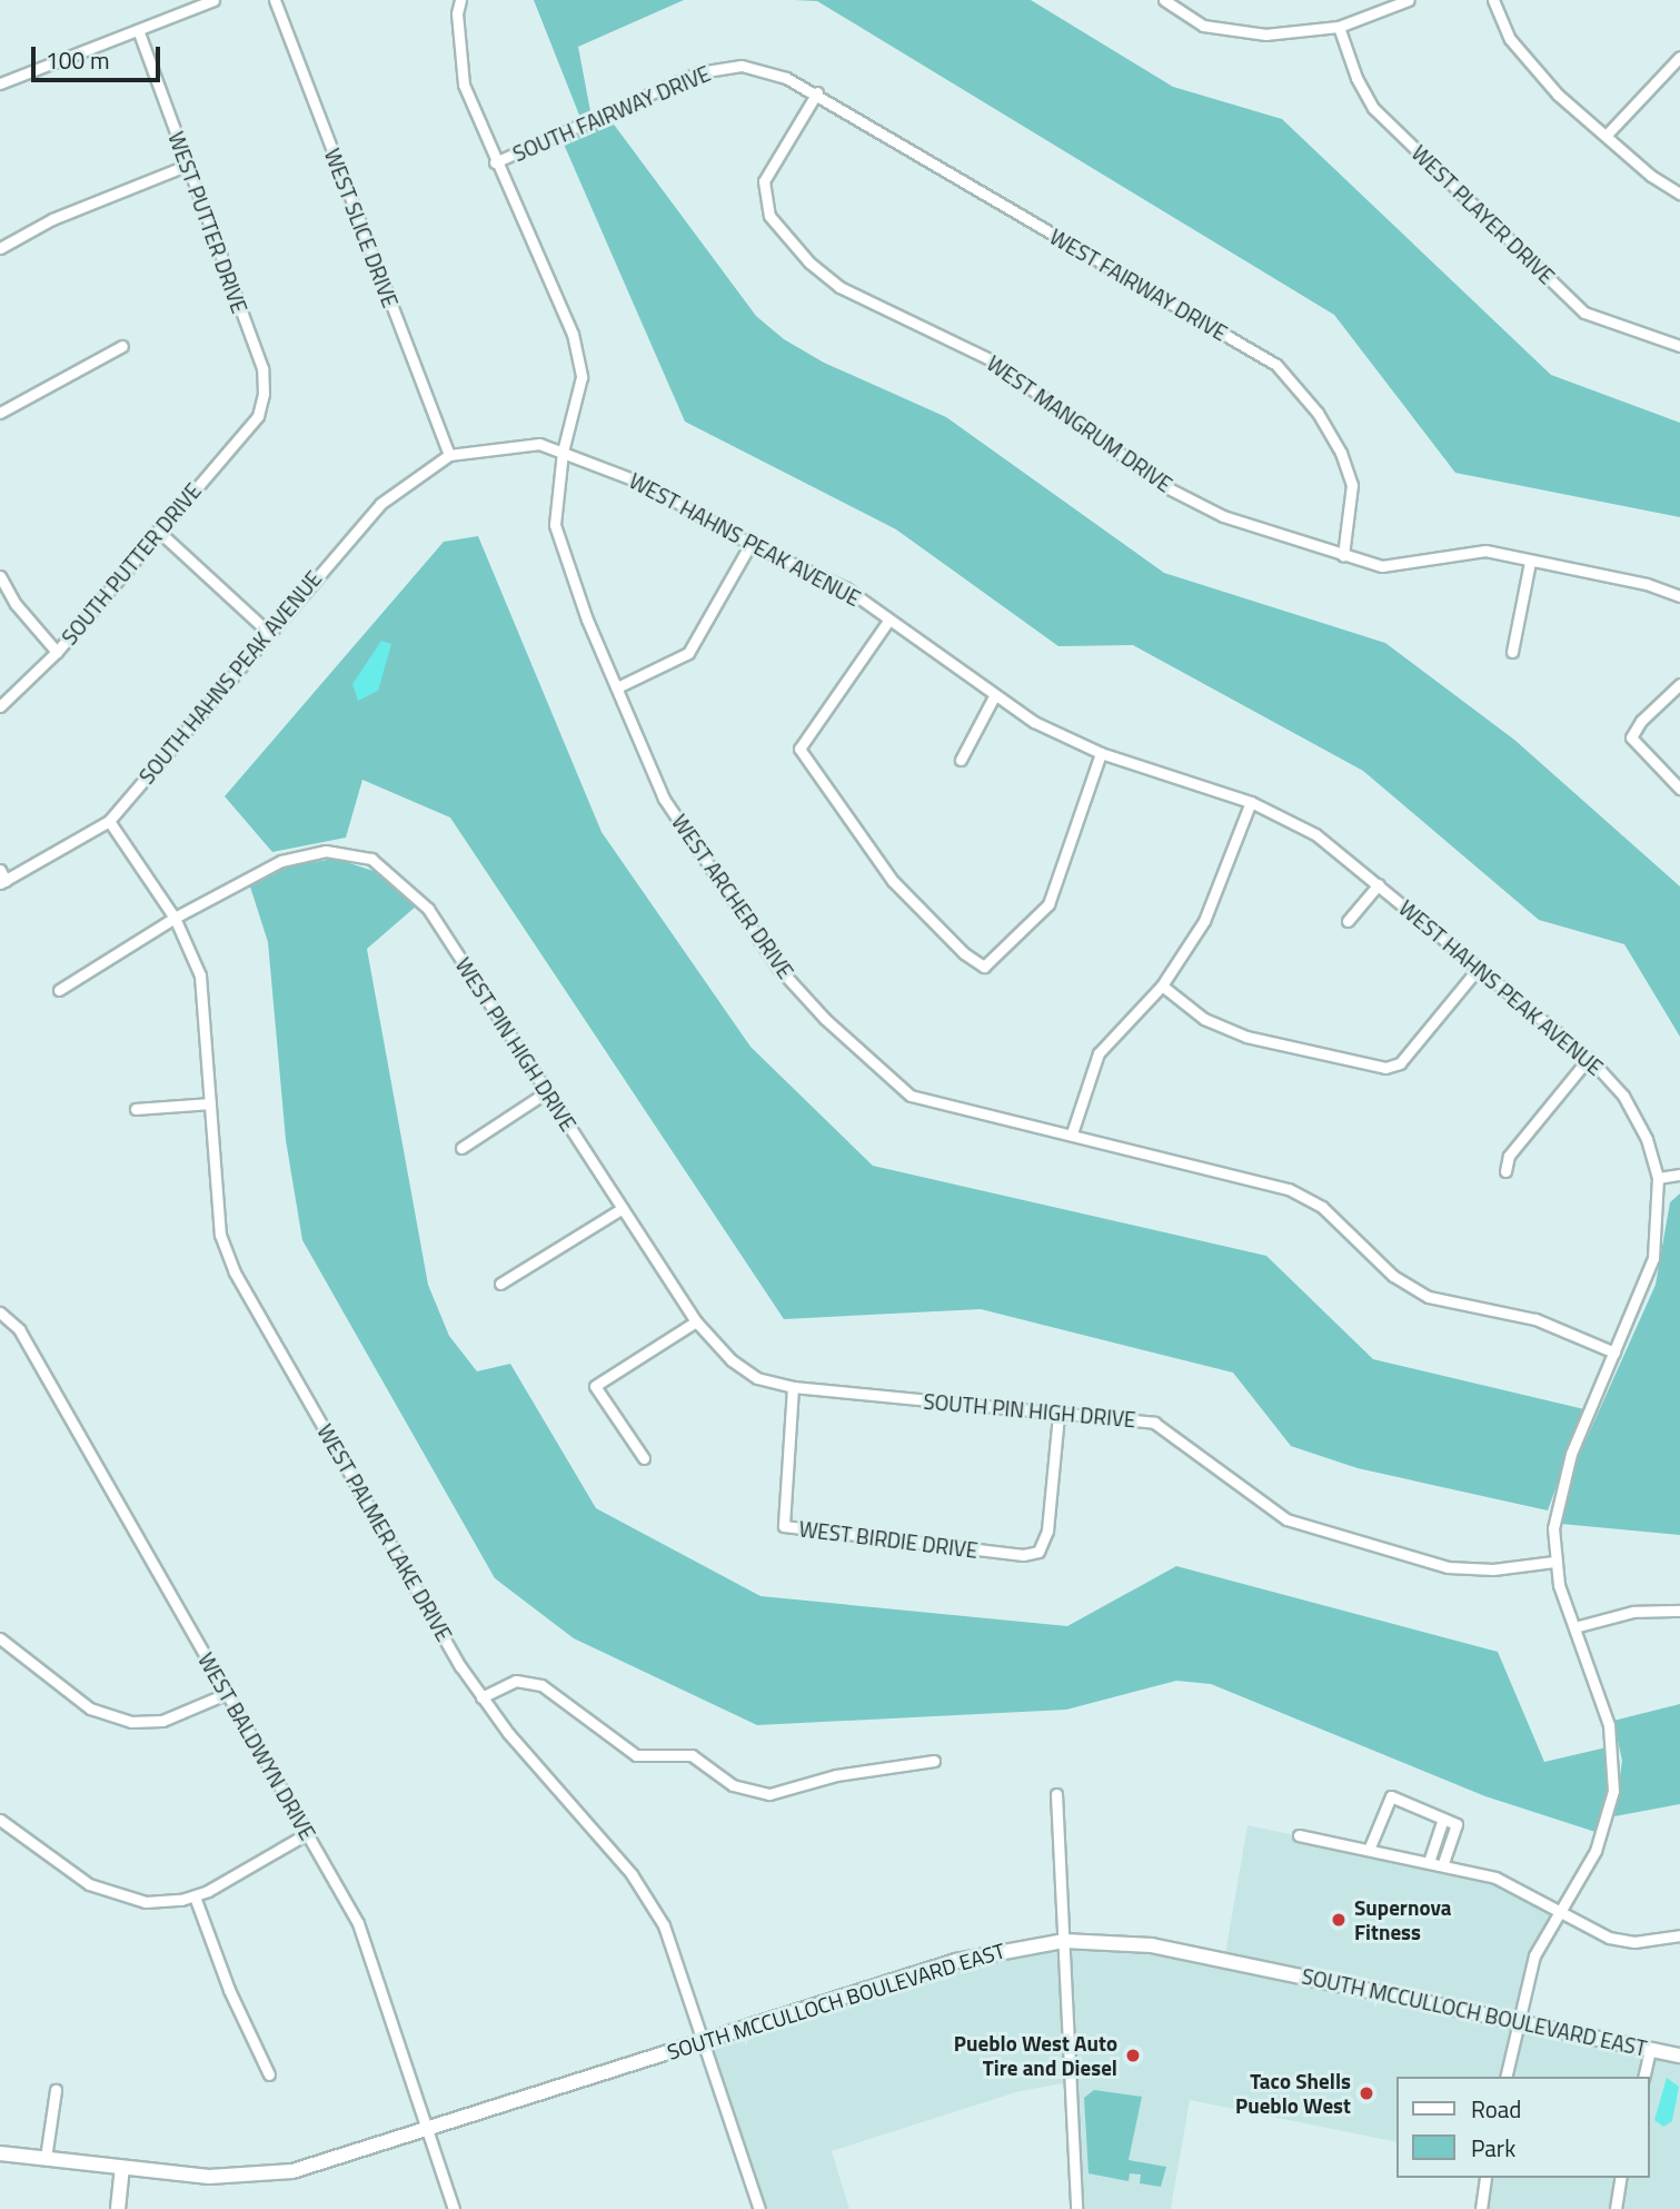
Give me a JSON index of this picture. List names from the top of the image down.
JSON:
{
  "streets": {
    "main road": ["SOUTH MCCULLOCH BOULEVARD EAST"],
    "street": [
      "SOUTH FAIRWAY DRIVE",
      "WEST PLAYER DRIVE",
      "WEST PUTTER DRIVE",
      "WEST SLICE DRIVE",
      "WEST FAIRWAY DRIVE",
      "WEST MANGRUM DRIVE",
      "WEST HAHNS PEAK AVENUE",
      "SOUTH PUTTER DRIVE",
      "SOUTH HAHNS PEAK AVENUE",
      "WEST ARCHER DRIVE",
      "WEST PIN HIGH DRIVE",
      "SOUTH PIN HIGH DRIVE",
      "WEST PALMER LAKE DRIVE",
      "WEST BIRDIE DRIVE",
      "WEST BALDWYN DRIVE"
    ]
  },
  "crossings": [
    ["SOUTH FAIRWAY DRIVE", "WEST FAIRWAY DRIVE"],
    ["SOUTH FAIRWAY DRIVE", "WEST MANGRUM DRIVE"],
    ["SOUTH FAIRWAY DRIVE", "WEST ARCHER DRIVE"],
    ["WEST PUTTER DRIVE", "SOUTH PUTTER DRIVE"],
    ["WEST SLICE DRIVE", "WEST HAHNS PEAK AVENUE"],
    ["WEST SLICE DRIVE", "SOUTH HAHNS PEAK AVENUE"],
    ["WEST FAIRWAY DRIVE", "WEST MANGRUM DRIVE"],
    ["WEST HAHNS PEAK AVENUE", "SOUTH HAHNS PEAK AVENUE"],
    ["WEST HAHNS PEAK AVENUE", "WEST ARCHER DRIVE"],
    ["WEST HAHNS PEAK AVENUE", "SOUTH PIN HIGH DRIVE"],
    ["WEST HAHNS PEAK AVENUE", "SOUTH MCCULLOCH BOULEVARD EAST"],
    ["SOUTH HAHNS PEAK AVENUE", "WEST PALMER LAKE DRIVE"],
    ["WEST PIN HIGH DRIVE", "SOUTH PIN HIGH DRIVE"],
    ["WEST PIN HIGH DRIVE", "WEST PALMER LAKE DRIVE"],
    ["WEST PIN HIGH DRIVE", "WEST BIRDIE DRIVE"],
    ["SOUTH PIN HIGH DRIVE", "WEST BIRDIE DRIVE"],
    ["WEST PALMER LAKE DRIVE", "SOUTH MCCULLOCH BOULEVARD EAST"],
    ["WEST BALDWYN DRIVE", "SOUTH MCCULLOCH BOULEVARD EAST"]
  ],
  "places": ["Supernova Fitness", "Pueblo West Auto Tire and Diesel", "Taco Shells Pueblo West"],
  "legend": ["Road", "Park"],
  "scale_bar": "100 m"
}
